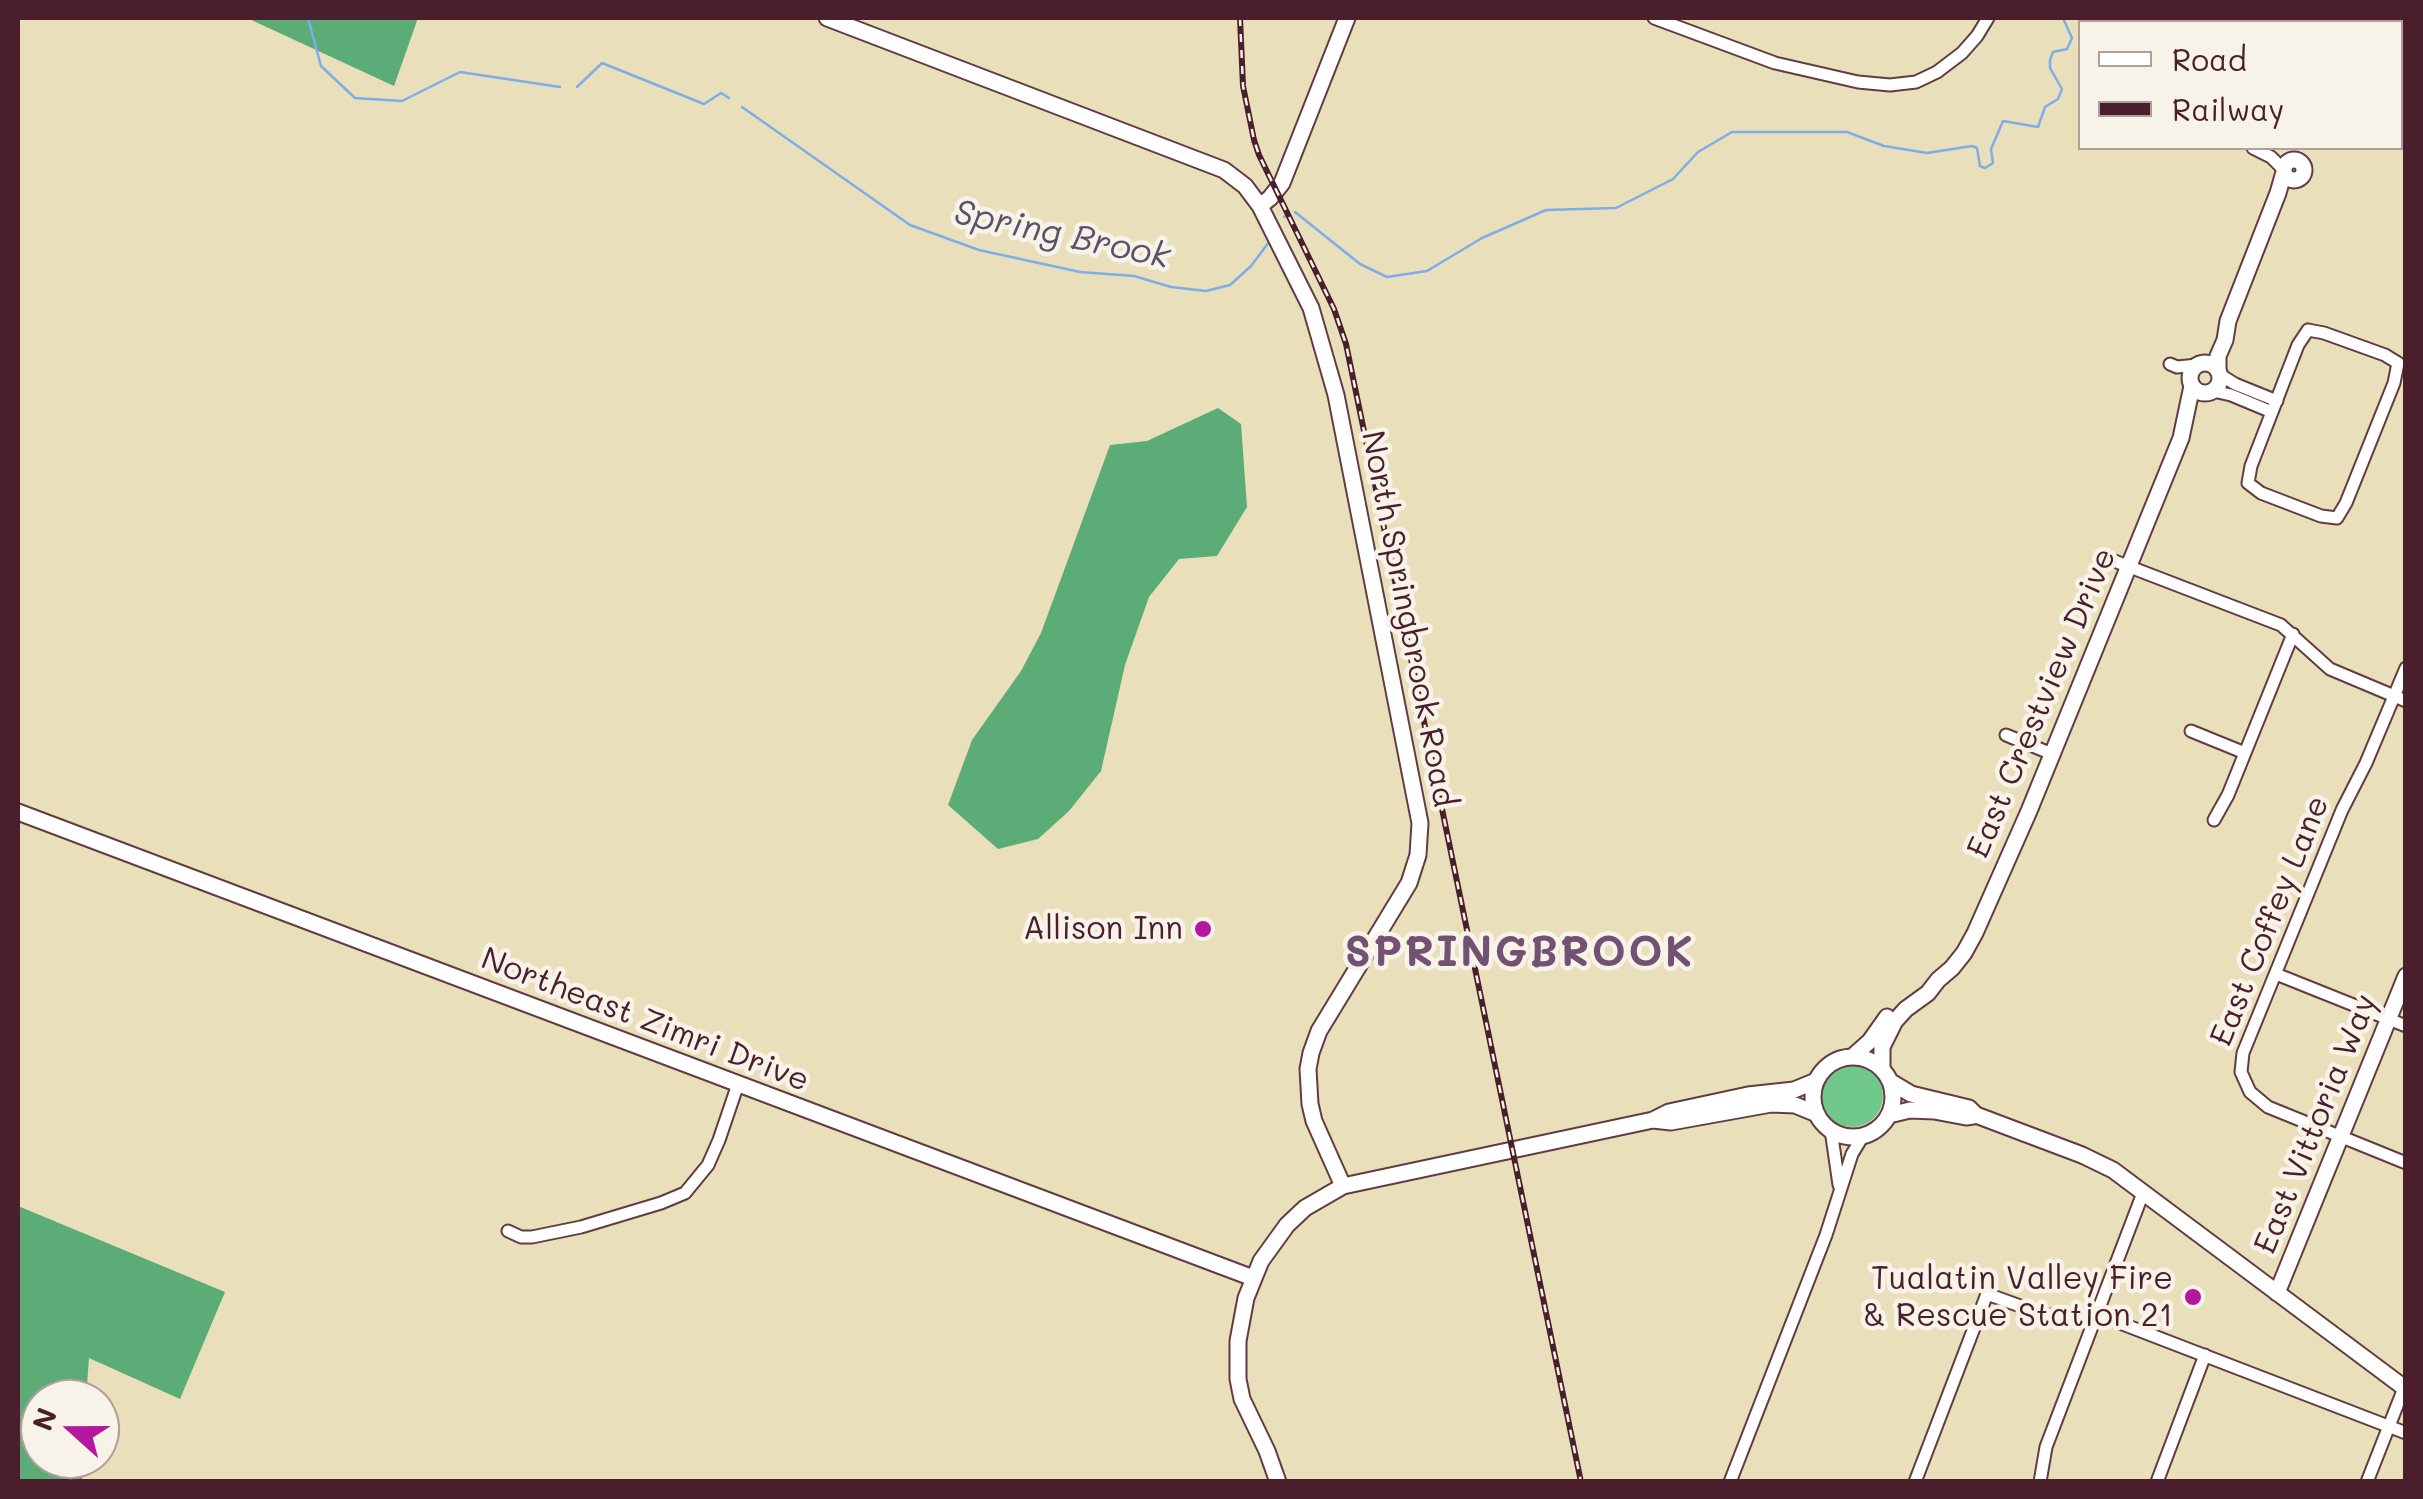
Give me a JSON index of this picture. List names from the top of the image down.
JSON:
{
  "streets": {
    "street": [
      "North Springbrook Road",
      "East Crestview Drive",
      "East Coffey Lane",
      "Northeast Zimri Drive",
      "East Vittoria Way"
    ]
  },
  "crossings": [
    ["East Coffey Lane", "East Vittoria Way"]
  ],
  "districts": ["SPRINGBROOK"],
  "water": ["Spring Brook"],
  "places": ["Allison Inn", "Tualatin Valley Fire & Rescue Station 21"],
  "legend": ["Road", "Railway"],
  "north": "left"
}
